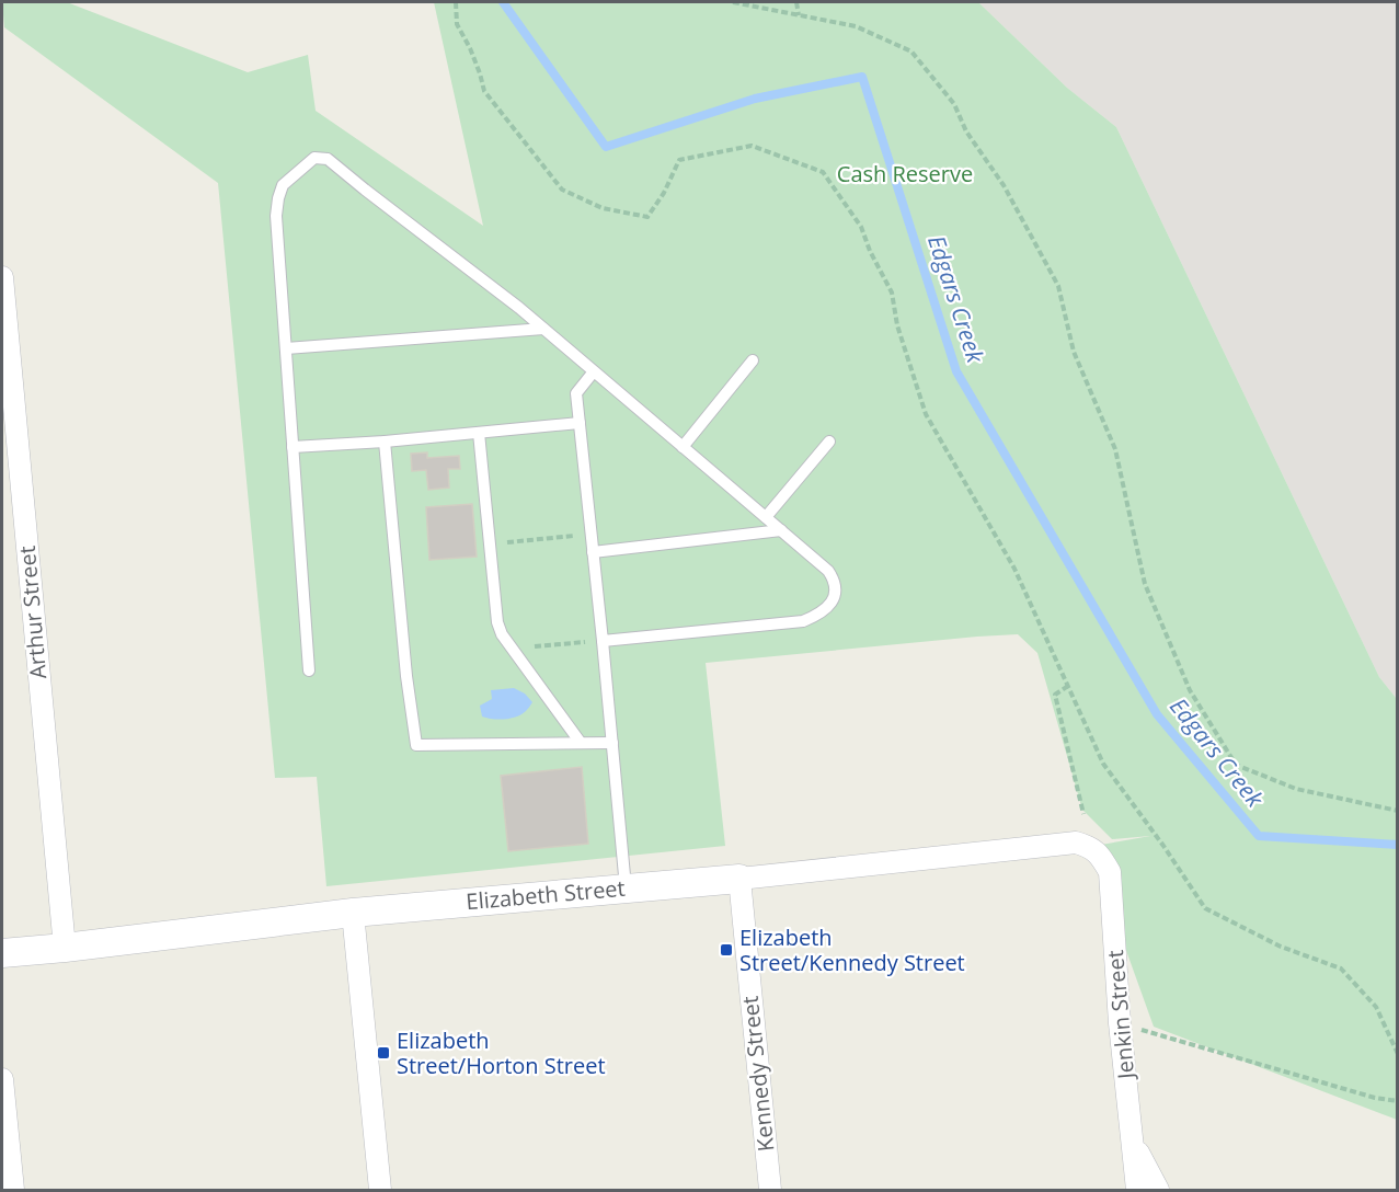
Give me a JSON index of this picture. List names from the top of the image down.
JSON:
{
  "streets": {
    "street": [
      "Arthur Street",
      "Elizabeth Street",
      "Jenkin Street",
      "Kennedy Street"
    ]
  },
  "crossings": [
    ["Arthur Street", "Elizabeth Street"],
    ["Elizabeth Street", "Jenkin Street"],
    ["Elizabeth Street", "Kennedy Street"]
  ],
  "water": ["Edgars Creek"],
  "parks": ["Cash Reserve"],
  "places": {
    "transit": ["Elizabeth Street/Kennedy Street", "Elizabeth Street/Horton Street"]
  }
}
